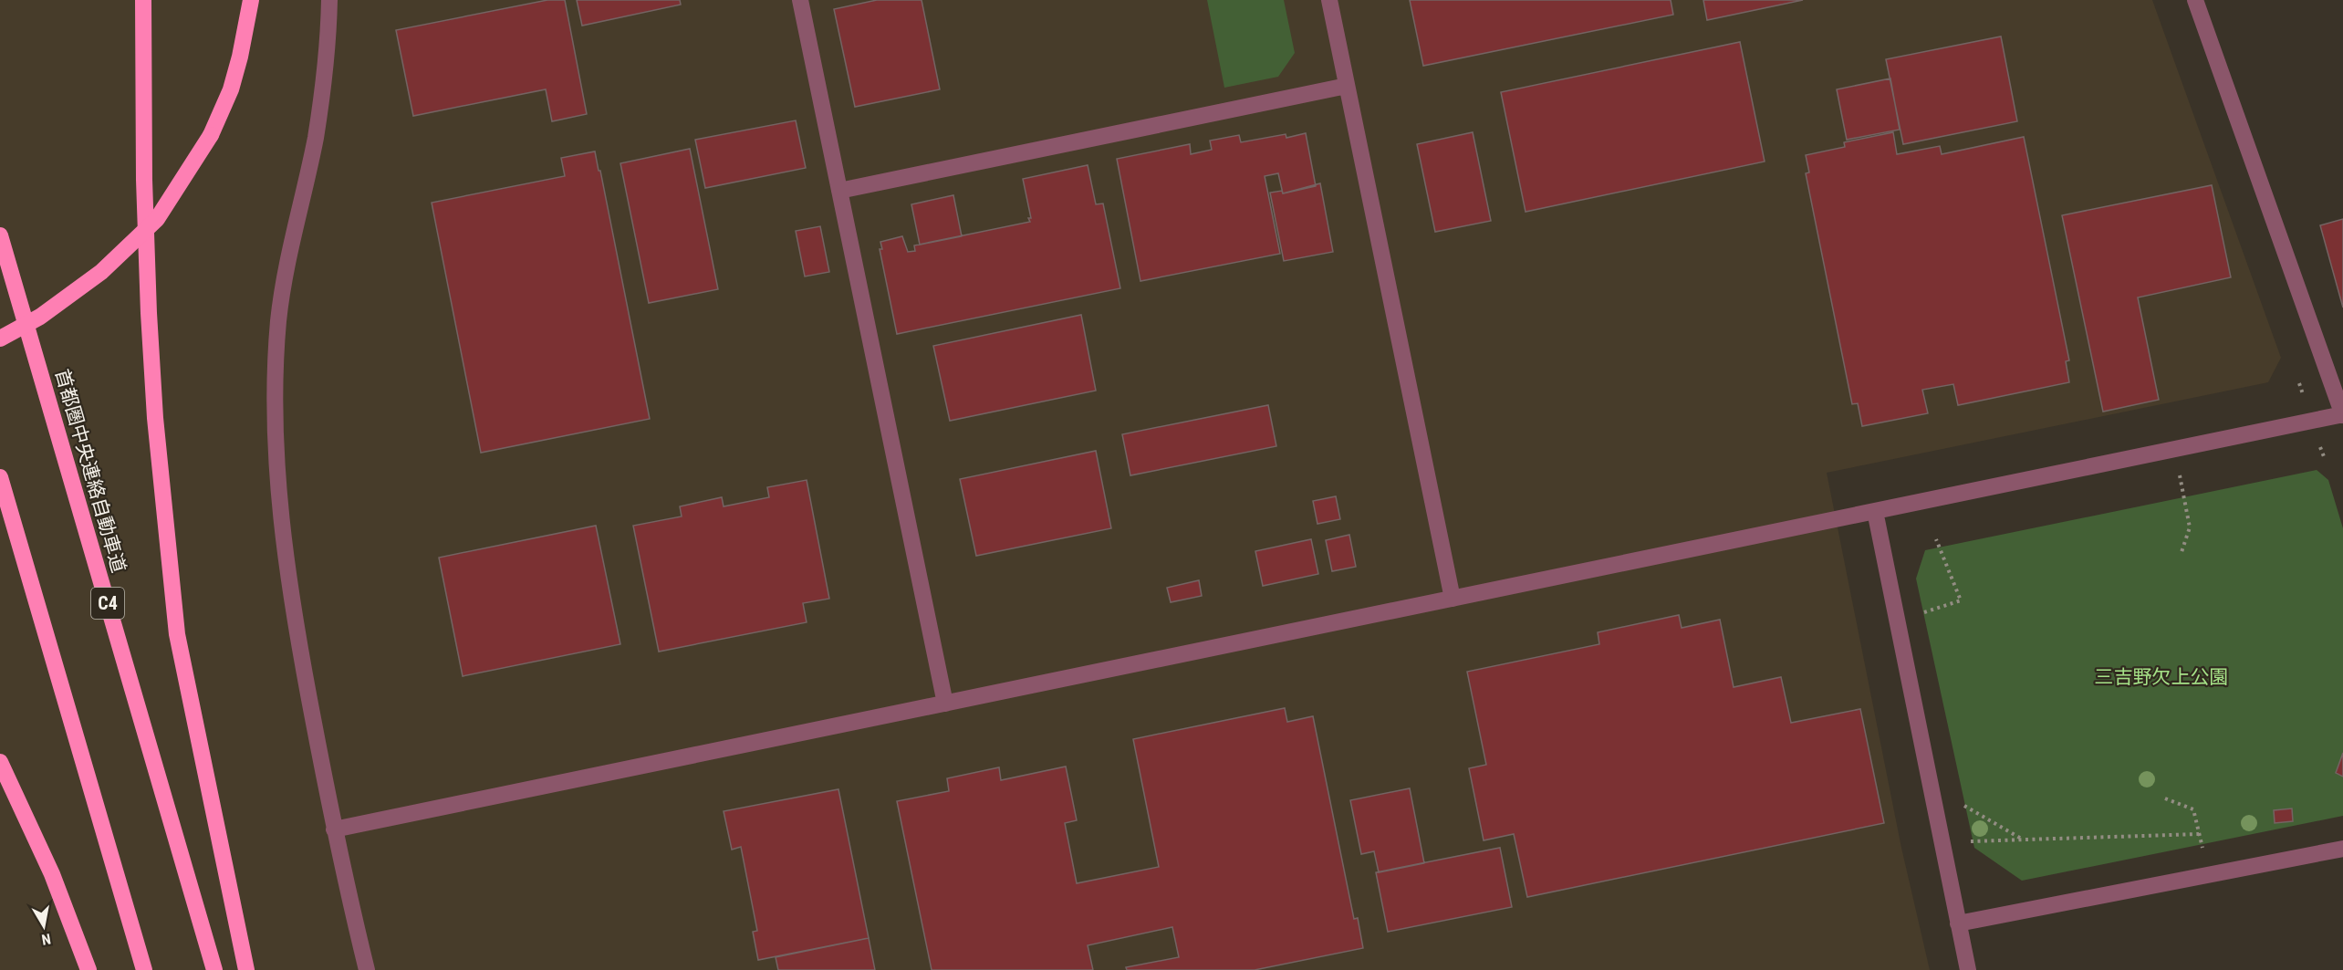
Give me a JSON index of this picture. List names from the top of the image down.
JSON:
{
  "streets": {
    "highway": ["首都圏中央連絡自動車道", "C4"]
  },
  "parks": ["三吉野欠上公園"],
  "north": "bottom"
}
